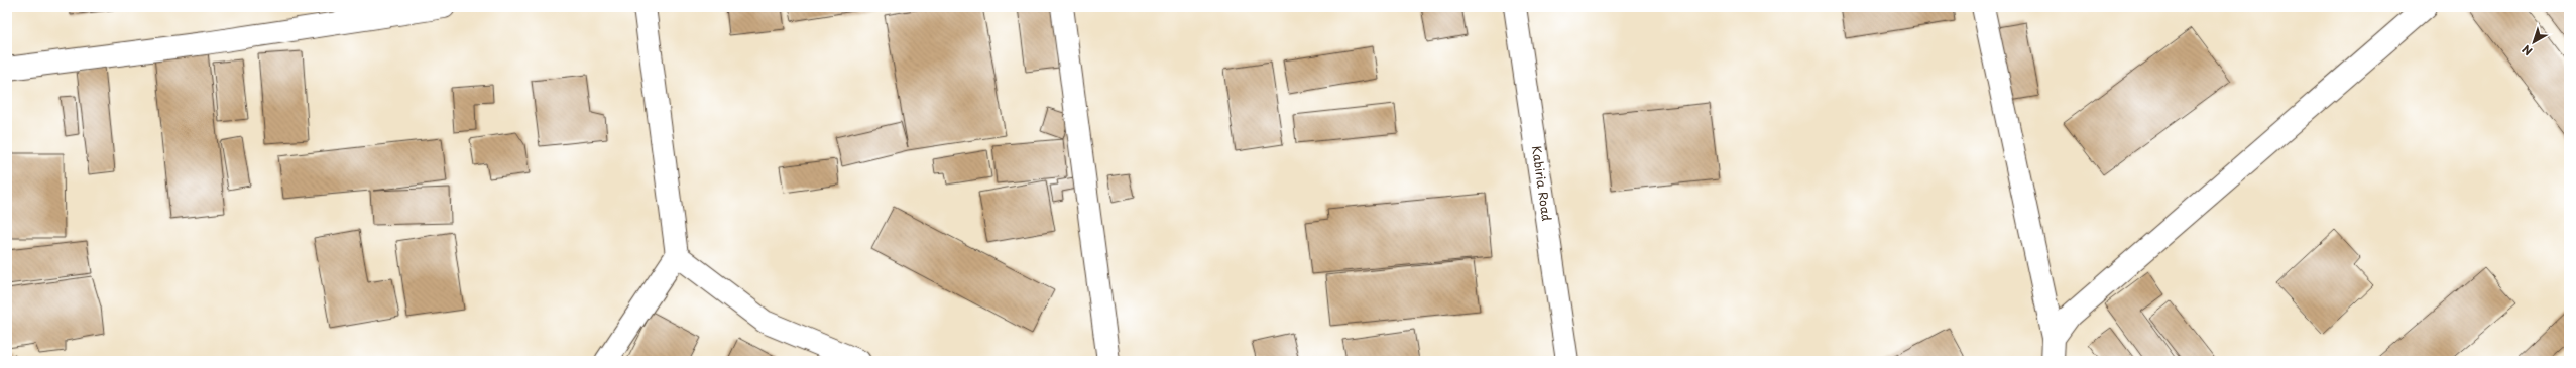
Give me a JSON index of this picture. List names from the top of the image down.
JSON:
{
  "streets": {
    "street": ["Kabiria Road"]
  },
  "north": "bottom left"
}
